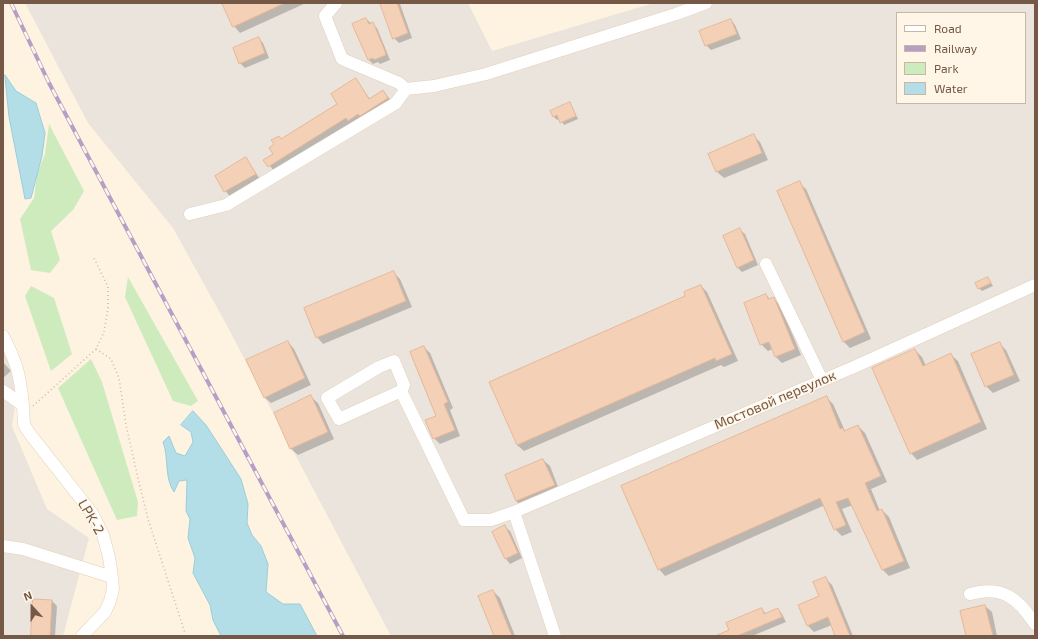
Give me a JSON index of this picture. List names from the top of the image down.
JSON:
{
  "streets": {
    "street": ["Мостовой переулок", "LPK-2"]
  },
  "legend": [
    "Road",
    "Railway",
    "Park",
    "Water"
  ],
  "north": "top"
}
